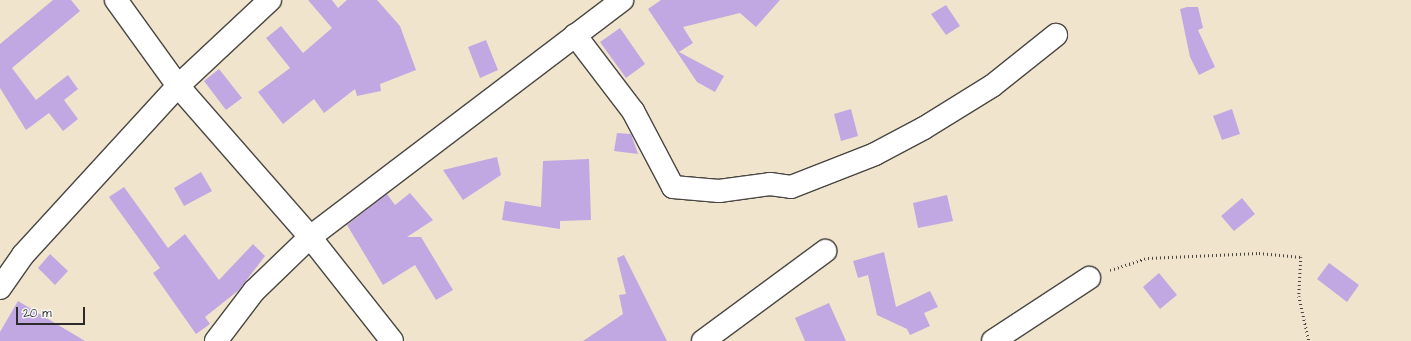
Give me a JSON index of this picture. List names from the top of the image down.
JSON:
{
  "scale_bar": "20 m"
}
